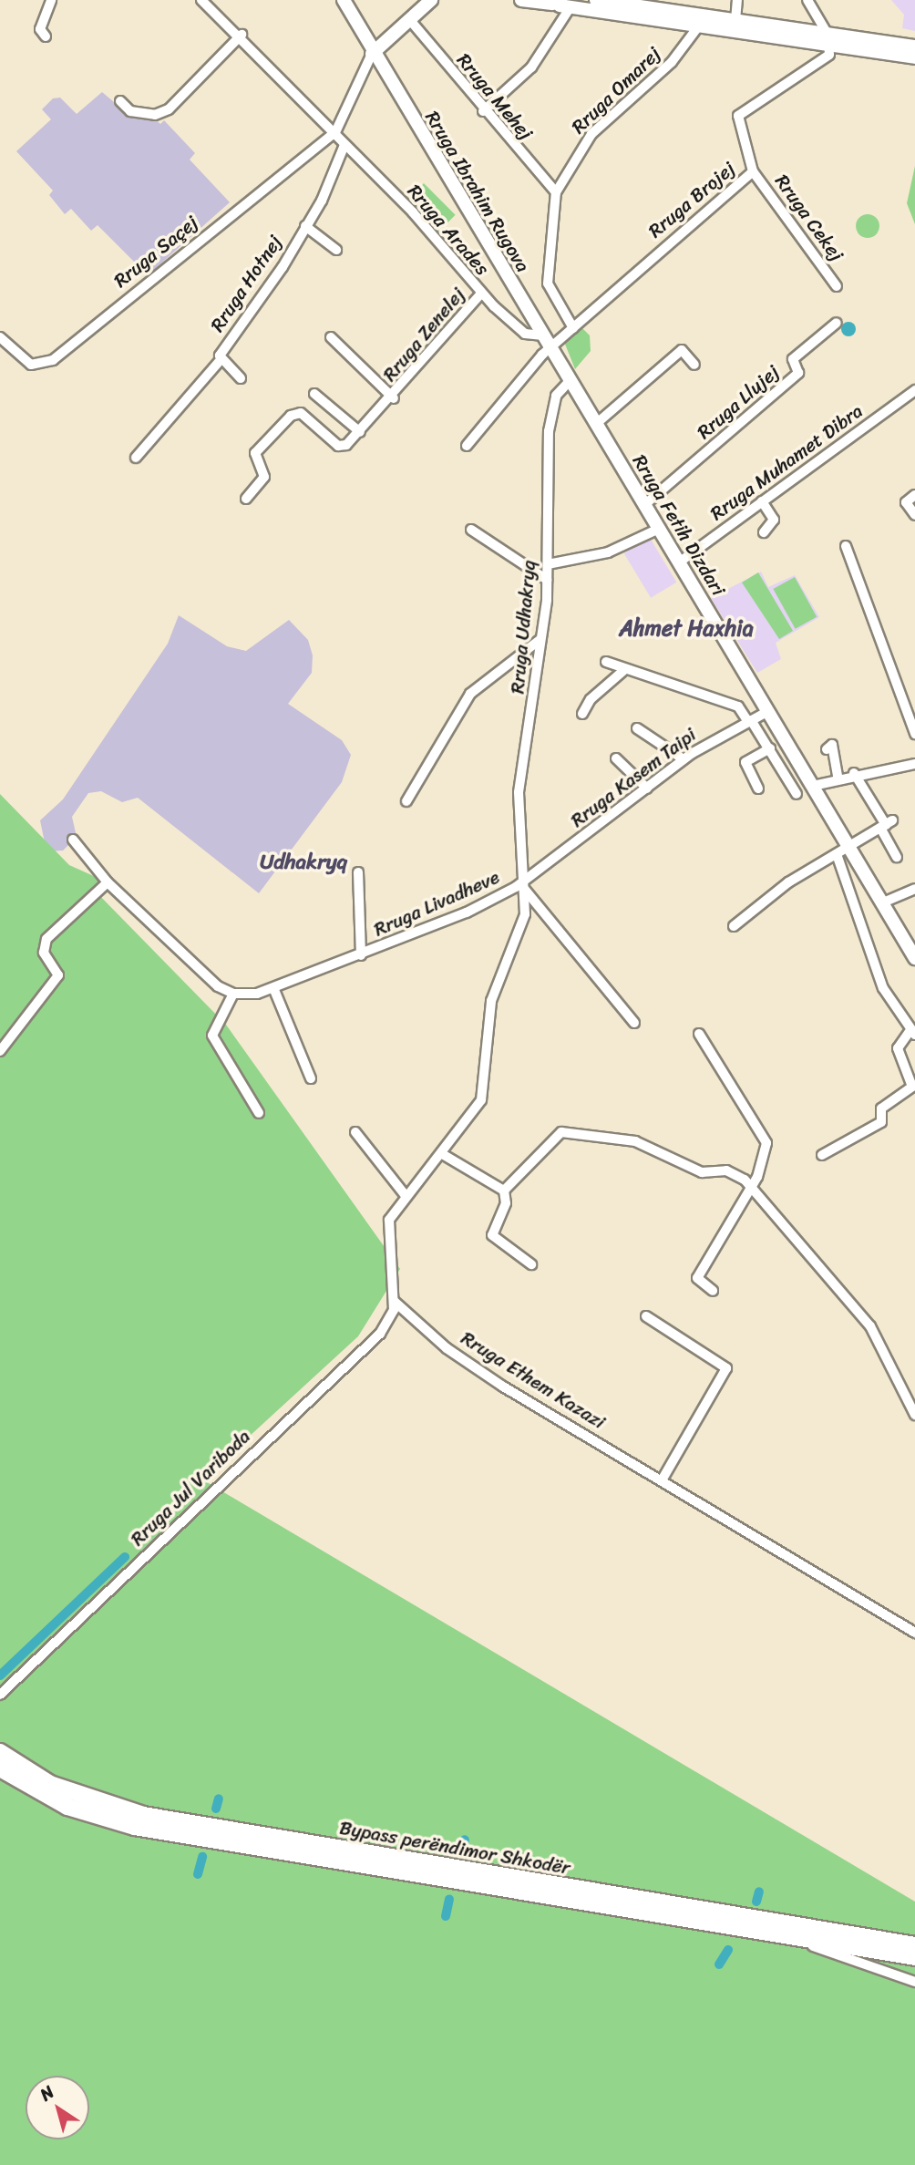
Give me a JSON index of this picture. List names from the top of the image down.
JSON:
{
  "streets": {
    "highway": ["Bypass perëndimor Shkodër"],
    "main road": ["Rruga Ibrahim Rugova", "Rruga Fetih Dizdari"],
    "street": [
      "Rruga Omarej",
      "Rruga Mehej",
      "Rruga Brojej",
      "Rruga Cekej",
      "Rruga Arades",
      "Rruga Saçej",
      "Rruga Hotnej",
      "Rruga Zenelej",
      "Rruga Llujej",
      "Rruga Muhamet Dibra",
      "Rruga Udhakryq",
      "Rruga Kasem Taipi",
      "Rruga Livadheve",
      "Rruga Ethem Kazazi",
      "Rruga Jul Variboda"
    ]
  },
  "crossings": [
    ["Rruga Omarej", "Rruga Mehej"],
    ["Rruga Omarej", "Rruga Brojej"],
    ["Rruga Ibrahim Rugova", "Rruga Brojej"],
    ["Rruga Ibrahim Rugova", "Rruga Arades"],
    ["Rruga Ibrahim Rugova", "Rruga Fetih Dizdari"],
    ["Rruga Brojej", "Rruga Cekej"],
    ["Rruga Brojej", "Rruga Fetih Dizdari"],
    ["Rruga Arades", "Rruga Saçej"],
    ["Rruga Arades", "Rruga Hotnej"],
    ["Rruga Arades", "Rruga Zenelej"],
    ["Rruga Llujej", "Rruga Fetih Dizdari"],
    ["Rruga Muhamet Dibra", "Rruga Fetih Dizdari"],
    ["Rruga Fetih Dizdari", "Rruga Udhakryq"],
    ["Rruga Fetih Dizdari", "Rruga Kasem Taipi"],
    ["Rruga Udhakryq", "Rruga Kasem Taipi"],
    ["Rruga Udhakryq", "Rruga Livadheve"],
    ["Rruga Udhakryq", "Rruga Ethem Kazazi"],
    ["Rruga Udhakryq", "Rruga Jul Variboda"],
    ["Rruga Kasem Taipi", "Rruga Livadheve"],
    ["Rruga Ethem Kazazi", "Rruga Jul Variboda"]
  ],
  "districts": ["Ahmet Haxhia", "Udhakryq"],
  "north": "top left"
}
